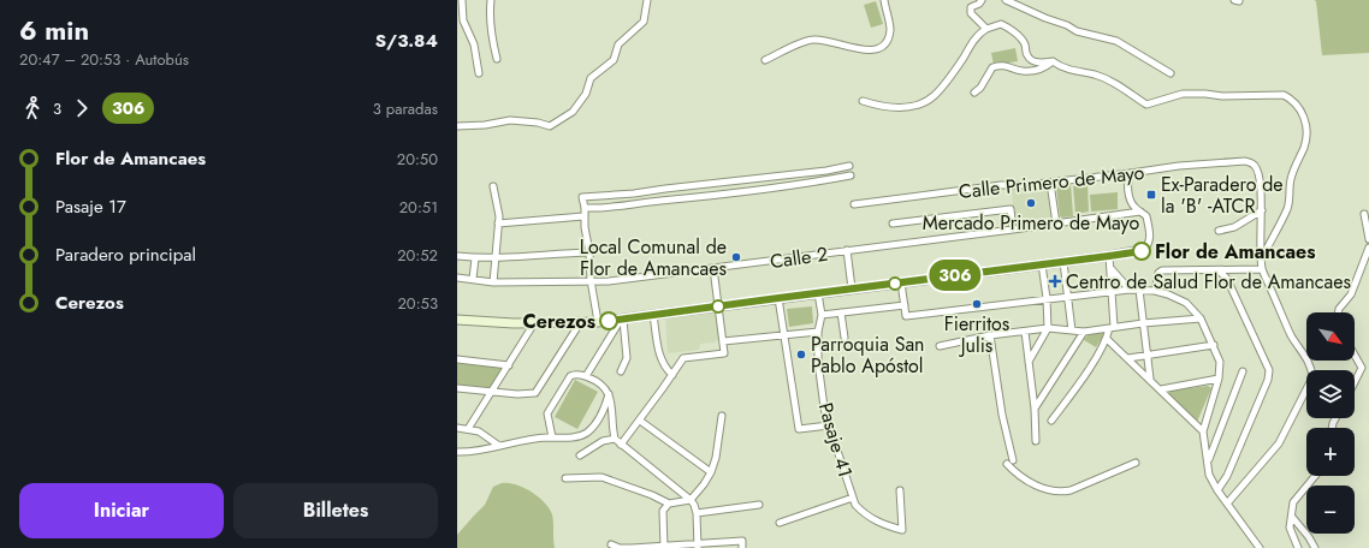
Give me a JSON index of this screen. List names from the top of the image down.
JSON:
{
  "streets": {
    "street": ["Calle Primero de Mayo", "Calle 2", "Pasaje 41"]
  },
  "places": {
    "transit": ["Ex-Paradero de la 'B' -ATCR"],
    "other": [
      "Mercado Primero de Mayo",
      "Flor de Amancaes",
      "Local Comunal de Flor de Amancaes",
      "Fierritos Julis",
      "Cerezos",
      "Parroquia San Pablo Apóstol"
    ],
    "health": ["Centro de Salud Flor de Amancaes"]
  },
  "lines": ["bus line 306"],
  "north": "bottom right",
  "page": {
    "heading": ["6 min", "20:47 – 20:53 · Autobús", "S/3.84"],
    "on_map": "306",
    "legs": ["3", "306", "3 paradas"],
    "list": [
      {
        "name": "Flor de Amancaes",
        "value": "20:50"
      },
      {
        "name": "Pasaje 17",
        "value": "20:51"
      },
      {
        "name": "Paradero principal",
        "value": "20:52"
      },
      {
        "name": "Cerezos",
        "value": "20:53"
      }
    ],
    "map_buttons": ["+", "−"],
    "buttons": ["Iniciar", "Billetes"]
  }
}
